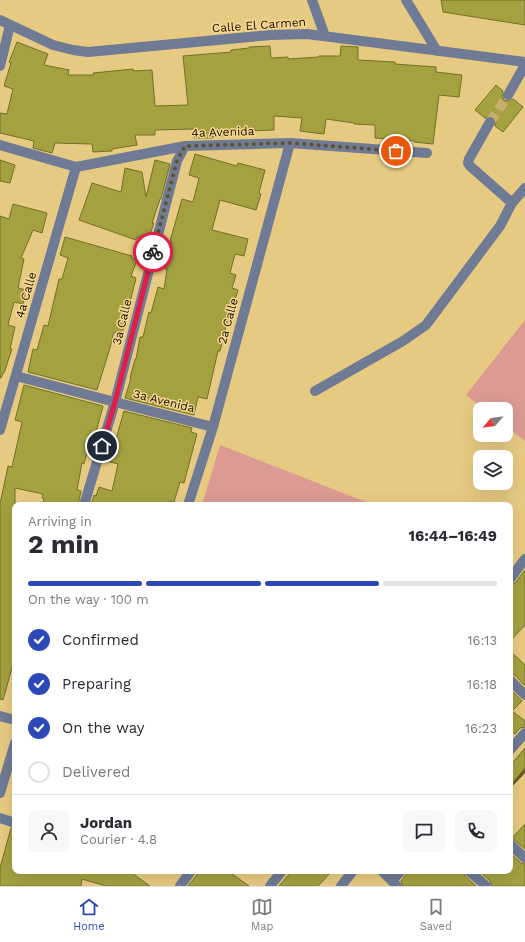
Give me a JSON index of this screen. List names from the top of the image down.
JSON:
{
  "streets": {
    "street": [
      "Calle El Carmen",
      "4a Avenida",
      "4a Calle",
      "2a Calle",
      "3a Calle",
      "3a Avenida"
    ]
  },
  "crossings": [
    ["4a Avenida", "4a Calle"],
    ["4a Avenida", "2a Calle"],
    ["4a Avenida", "3a Calle"],
    ["4a Calle", "3a Avenida"],
    ["2a Calle", "3a Avenida"],
    ["3a Calle", "3a Avenida"]
  ],
  "north": "bottom left",
  "page": {
    "heading": ["2 min", "Arriving in", "16:44–16:49"],
    "panel": ["Jordan", "Courier · 4.8"],
    "bar": "On the way · 100 m",
    "list": [
      ["Confirmed", "16:13"],
      ["Preparing", "16:18"],
      ["On the way", "16:23"],
      "Delivered"
    ],
    "tabs": ["Home", "Map", "Saved"]
  }
}
